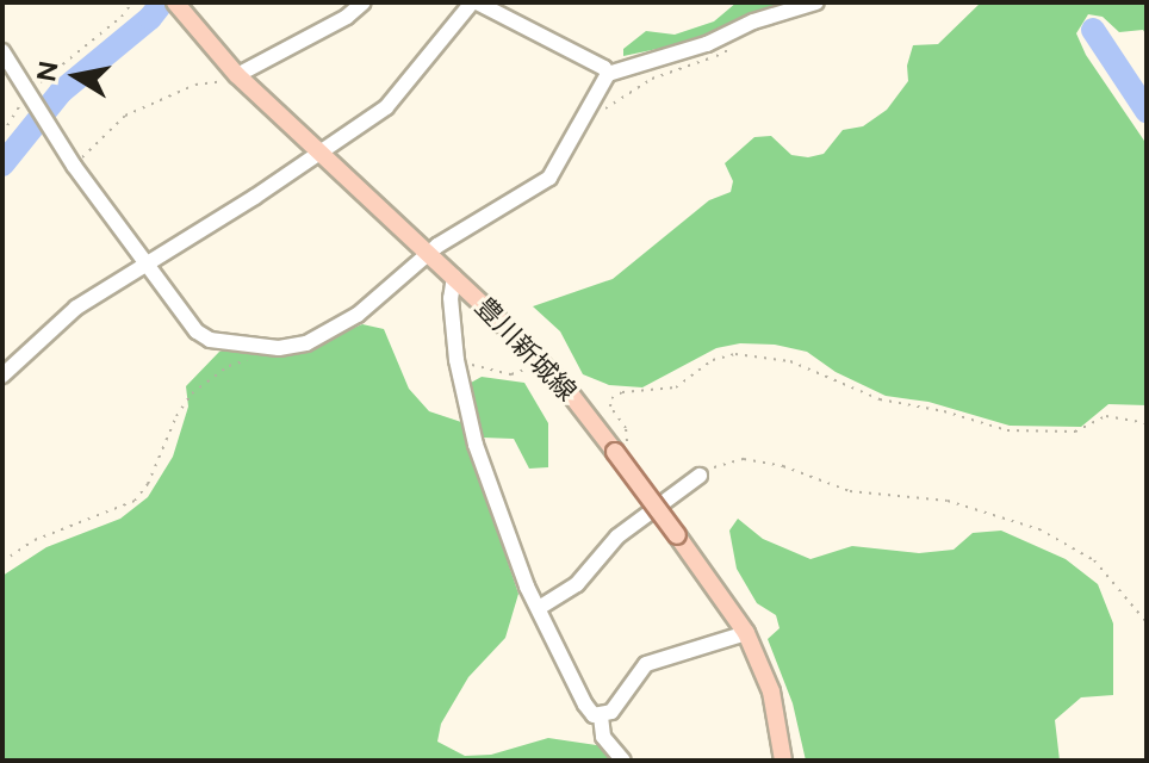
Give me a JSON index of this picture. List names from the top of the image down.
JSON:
{
  "streets": {
    "main road": ["豊川新城線"]
  },
  "north": "left"
}
